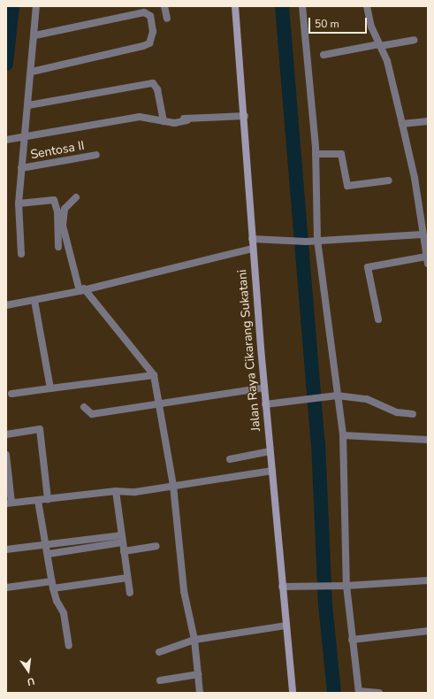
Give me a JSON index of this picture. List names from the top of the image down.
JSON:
{
  "streets": {
    "main road": ["Jalan Raya Cikarang Sukatani"],
    "street": ["Sentosa II"]
  },
  "scale_bar": "50 m",
  "north": "bottom"
}
